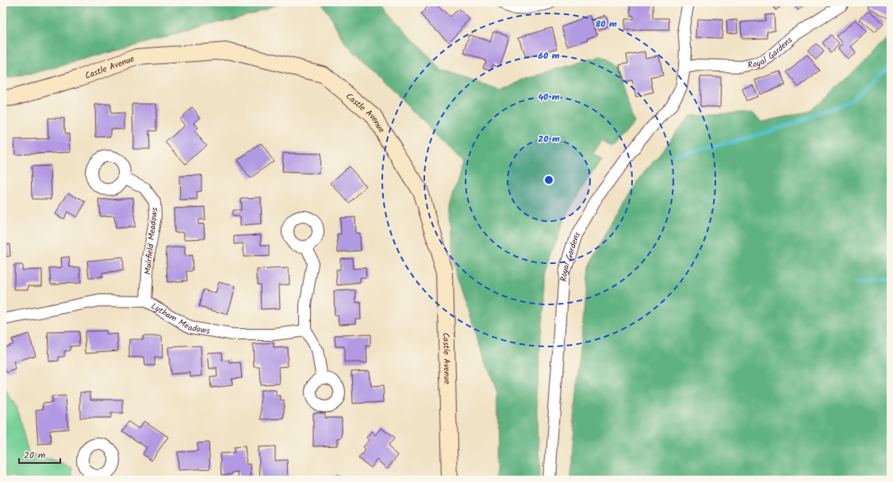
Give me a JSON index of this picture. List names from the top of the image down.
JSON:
{
  "streets": {
    "street": [
      "Royal Gardens",
      "Castle Avenue",
      "Muirfield Meadows",
      "Lytham Meadows"
    ]
  },
  "crossings": [
    ["Muirfield Meadows", "Lytham Meadows"]
  ],
  "scale_bar": "20 m",
  "rings": [
    "80 m",
    "60 m",
    "40 m",
    "20 m"
  ]
}
